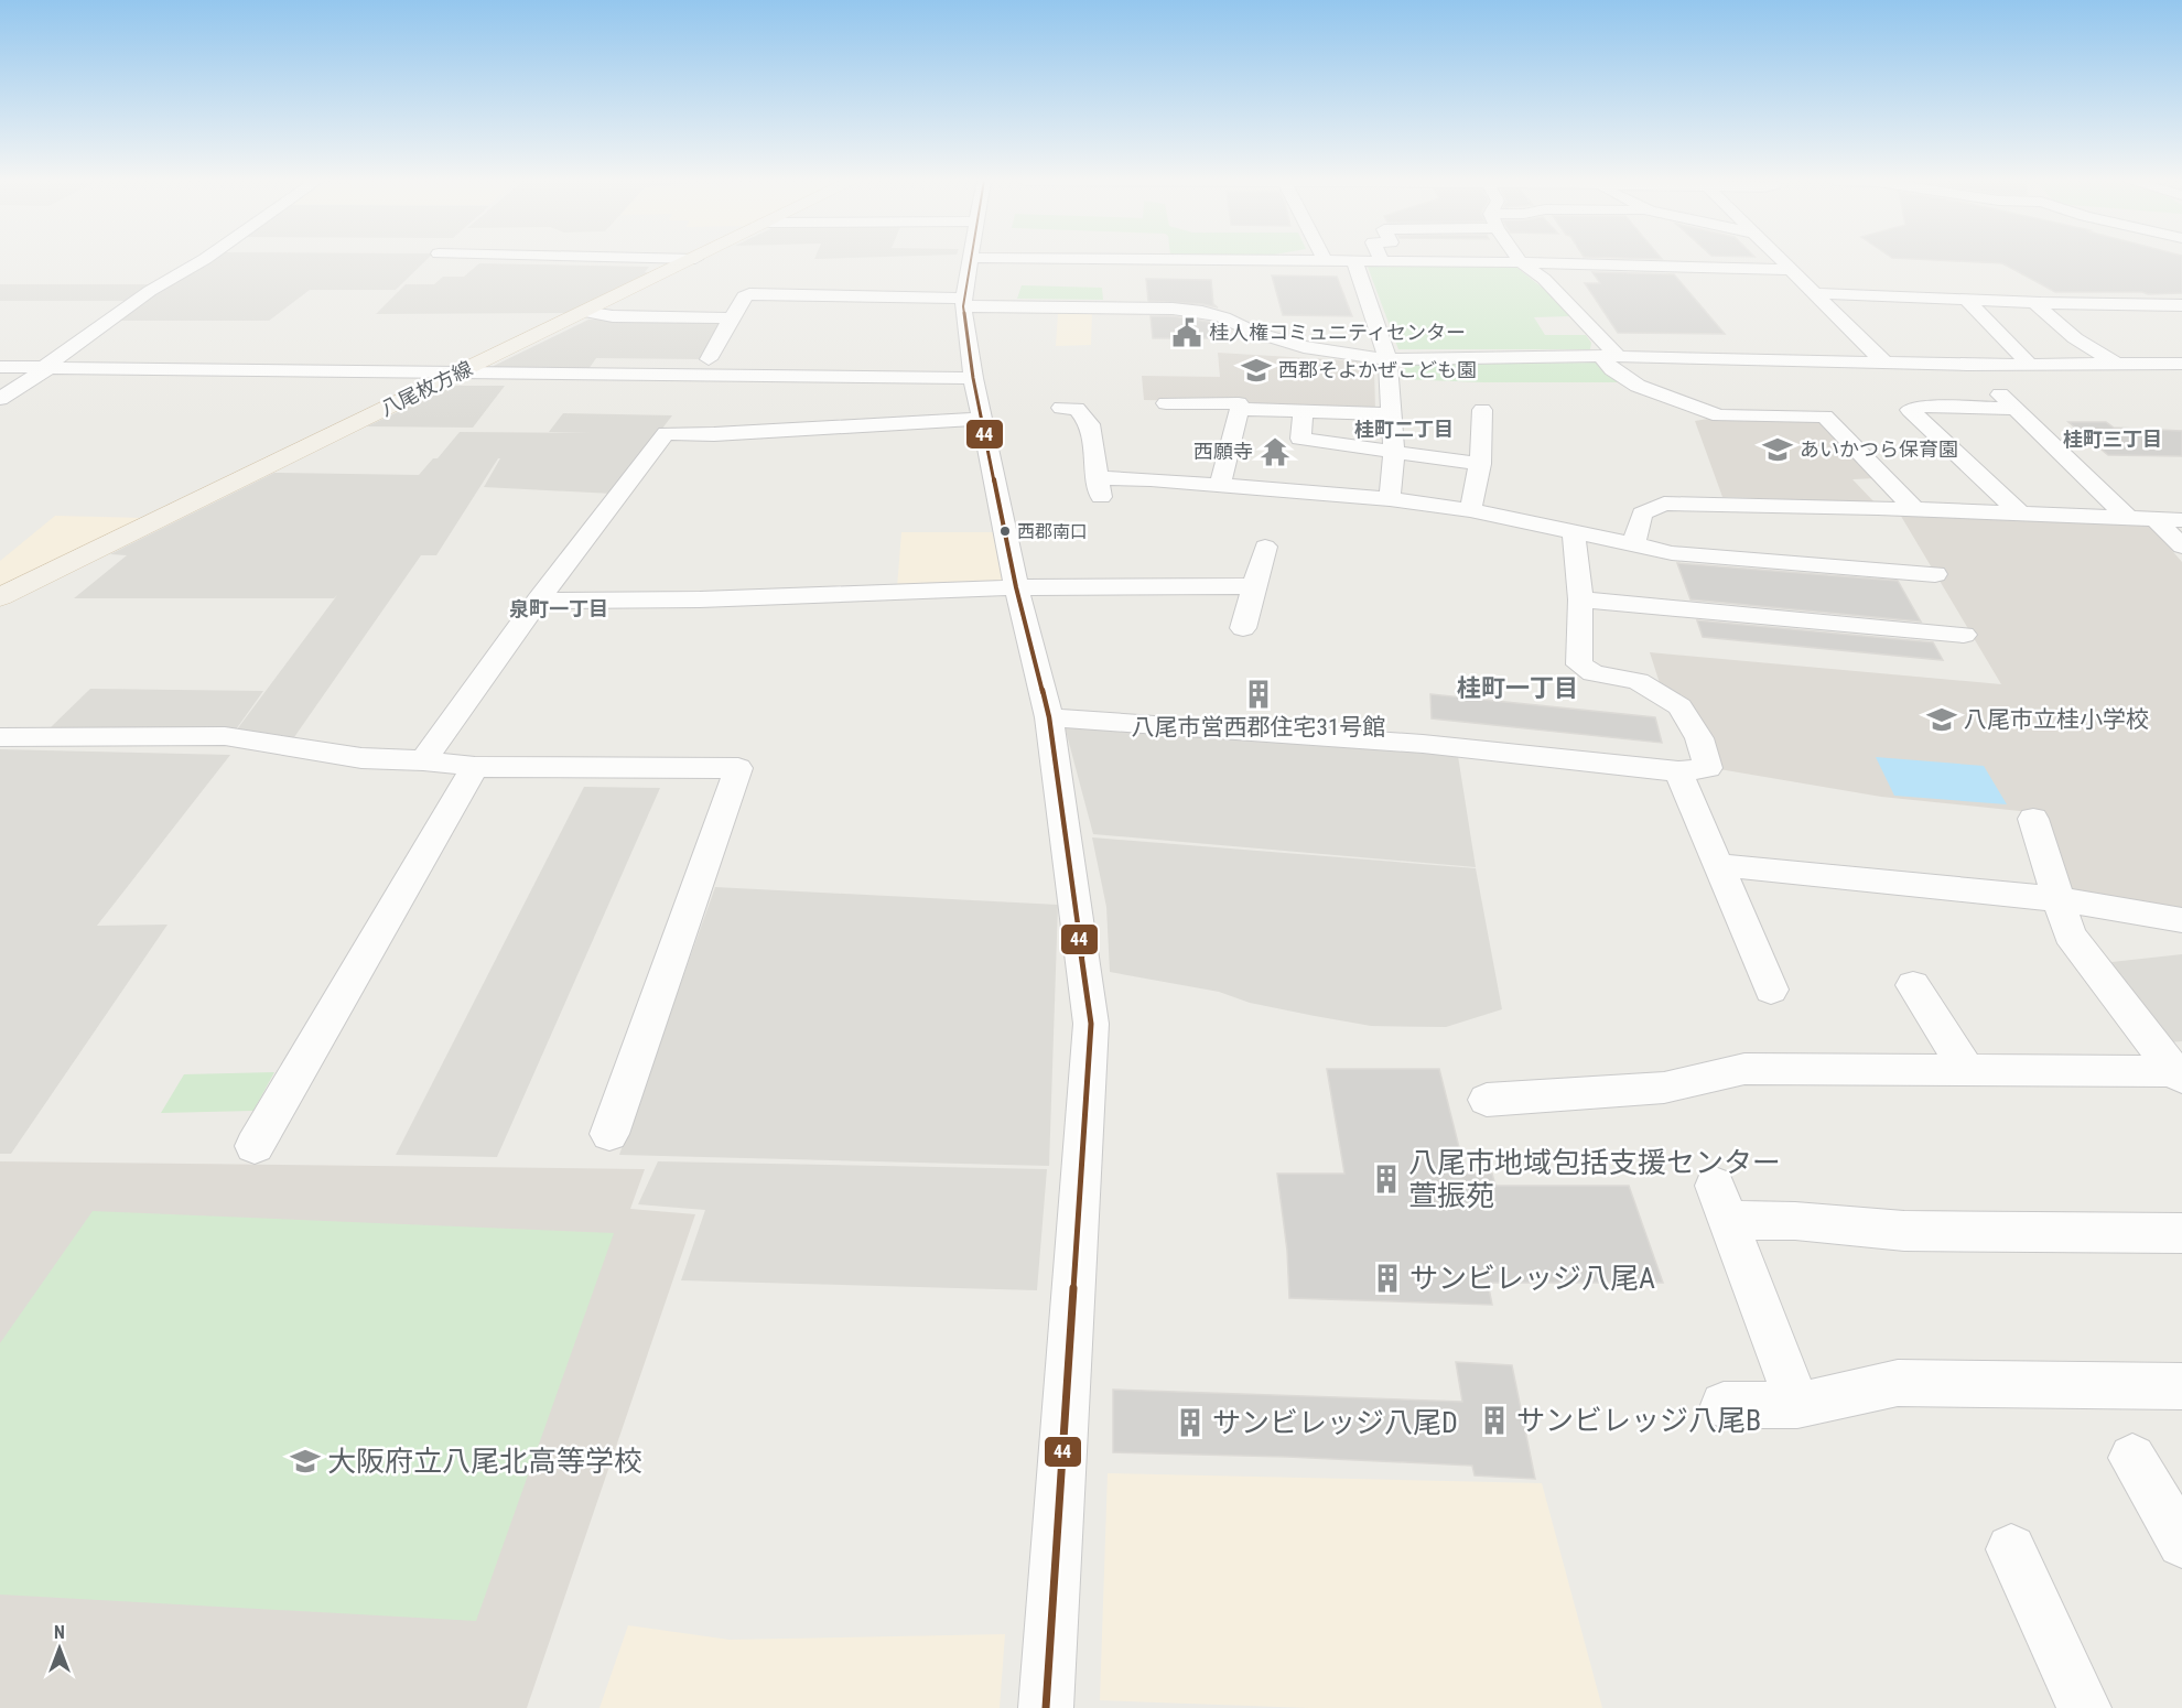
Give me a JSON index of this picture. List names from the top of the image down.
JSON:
{
  "streets": {
    "main road": ["八尾枚方線"]
  },
  "districts": [
    "桂町二丁目",
    "桂町三丁目",
    "泉町一丁目",
    "桂町一丁目"
  ],
  "places": {
    "public building": ["桂人権コミュニティセンター"],
    "school or university": [
      "西郡そよかぜこども園",
      "あいかつら保育園",
      "八尾市立桂小学校",
      "大阪府立八尾北高等学校"
    ],
    "temple": ["西願寺"],
    "other": ["西郡南口"],
    "building": [
      "八尾市営西郡住宅31号館",
      "八尾市地域包括支援センター 萱振苑",
      "サンビレッジ八尾A",
      "サンビレッジ八尾B",
      "サンビレッジ八尾D"
    ]
  },
  "lines": ["transit line 44"],
  "north": "top"
}
